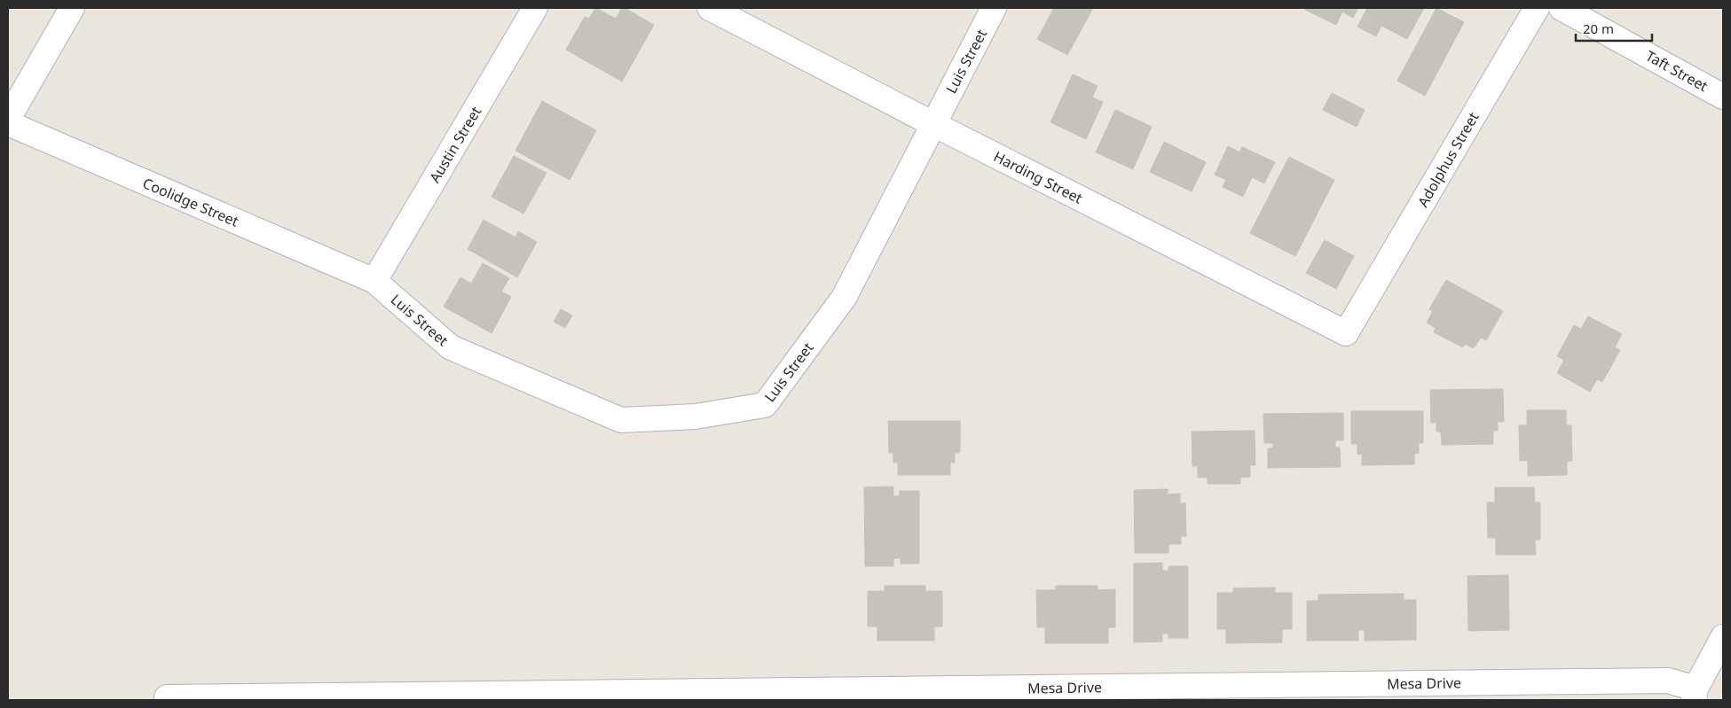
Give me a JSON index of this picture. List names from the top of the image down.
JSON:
{
  "streets": {
    "street": [
      "Luis Street",
      "Taft Street",
      "Austin Street",
      "Adolphus Street",
      "Harding Street",
      "Coolidge Street",
      "Mesa Drive"
    ]
  },
  "crossings": [
    ["Luis Street", "Austin Street"],
    ["Luis Street", "Harding Street"],
    ["Luis Street", "Coolidge Street"],
    ["Austin Street", "Coolidge Street"],
    ["Adolphus Street", "Harding Street"]
  ],
  "scale_bar": "20 m"
}
